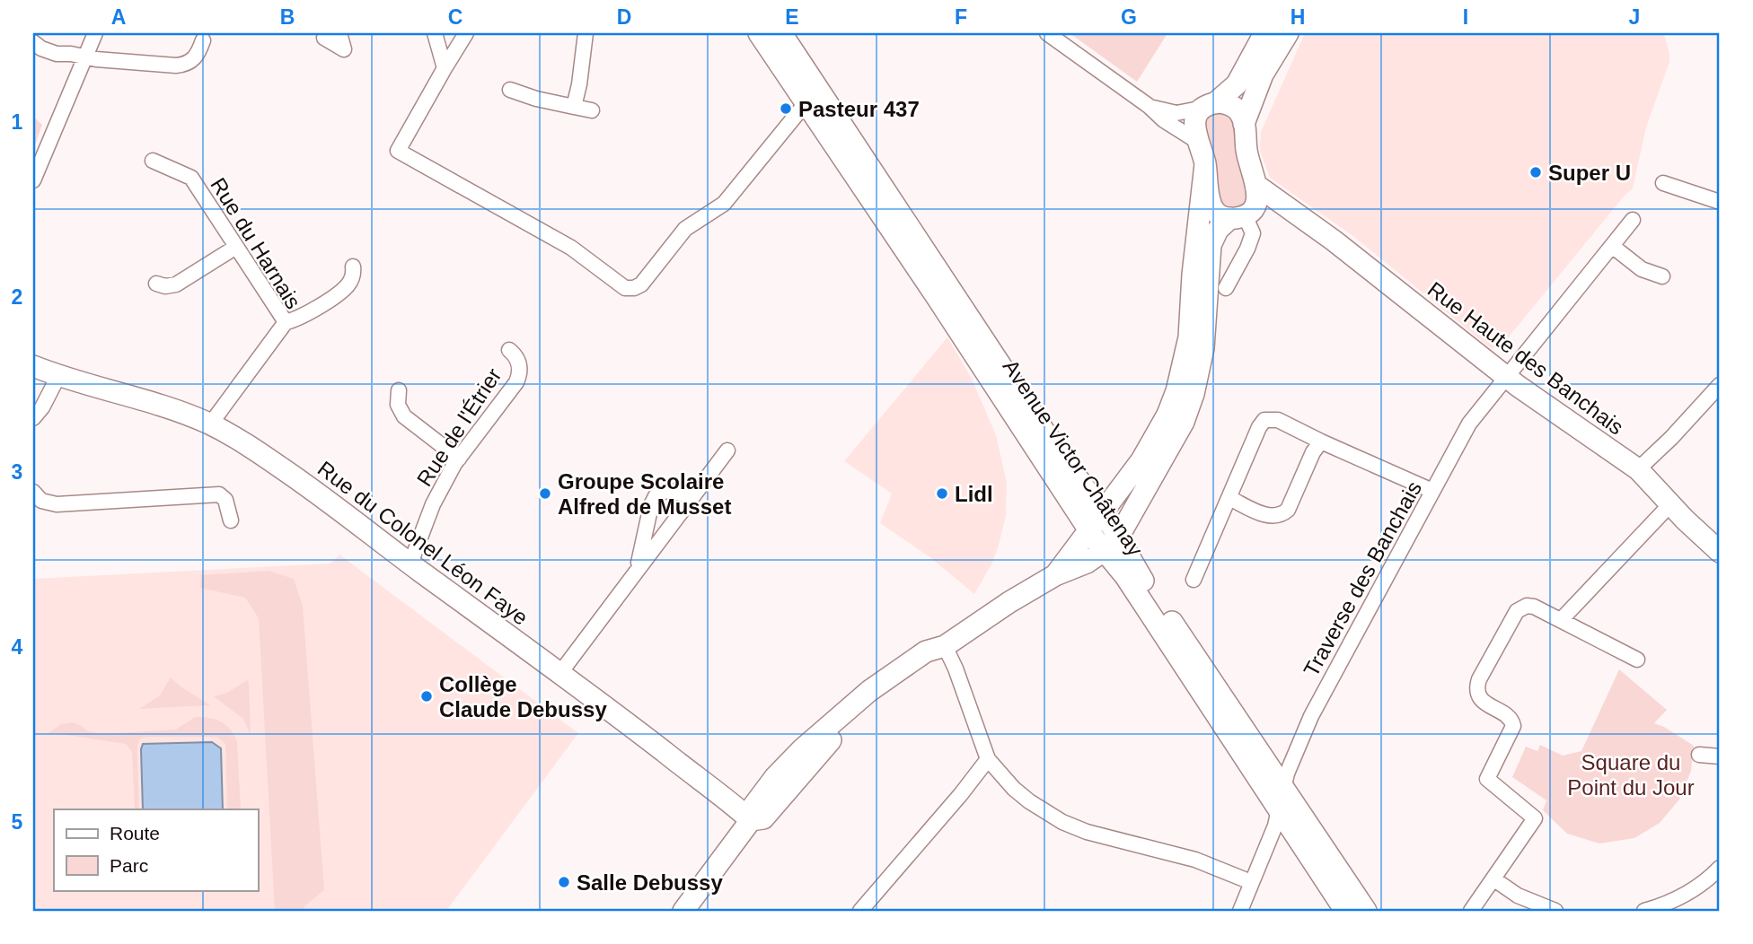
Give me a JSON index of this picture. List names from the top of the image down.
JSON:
{
  "streets": {
    "main road": ["Rue Haute des Banchais", "Avenue Victor Châtenay", "Rue du Colonel Léon Faye"],
    "street": ["Rue du Harnais", "Rue de l'Étrier", "Traverse des Banchais"]
  },
  "crossings": [
    ["Rue du Harnais", "Rue du Colonel Léon Faye"],
    ["Rue Haute des Banchais", "Traverse des Banchais"],
    ["Rue de l'Étrier", "Rue du Colonel Léon Faye"],
    ["Avenue Victor Châtenay", "Traverse des Banchais"]
  ],
  "parks": ["Square du Point du Jour"],
  "places": [
    "Pasteur 437",
    "Super U",
    "Groupe Scolaire Alfred de Musset",
    "Lidl",
    "Collège Claude Debussy",
    "Salle Debussy"
  ],
  "legend": ["Route", "Parc"],
  "grid": {
    "columns": [
      "A",
      "B",
      "C",
      "D",
      "E",
      "F",
      "G",
      "H",
      "I",
      "J"
    ],
    "rows": [
      "1",
      "2",
      "3",
      "4",
      "5"
    ]
  }
}
